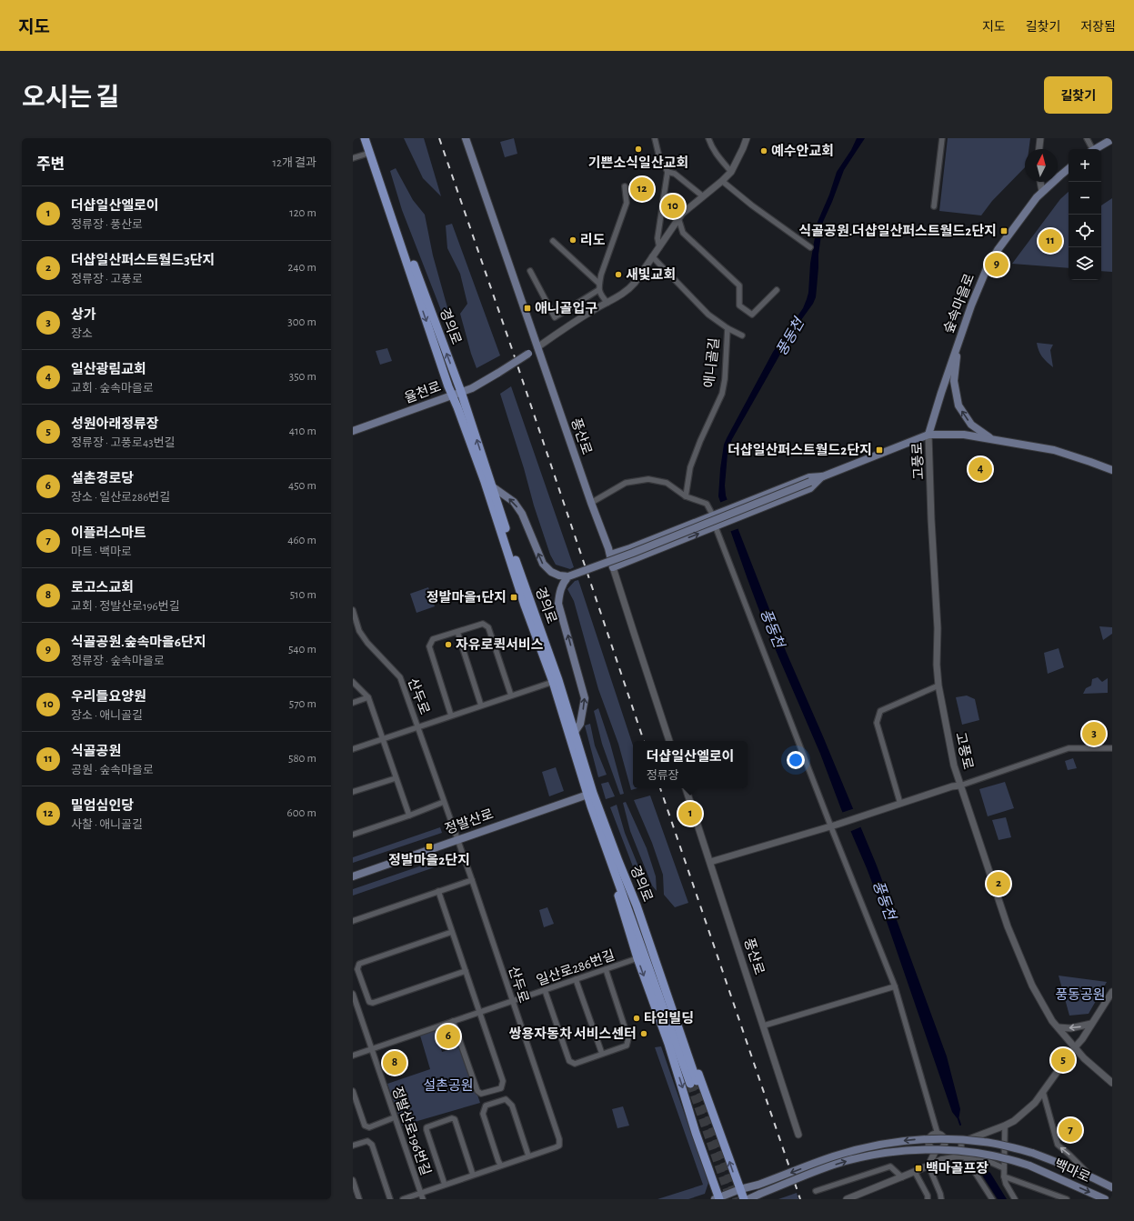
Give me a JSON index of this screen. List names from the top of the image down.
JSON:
{
  "streets": {
    "main road": [
      "숲속마을로",
      "경의로",
      "율천로",
      "풍산로",
      "정발산로",
      "백마로"
    ],
    "street": [
      "애니골길",
      "고풍로",
      "산두로",
      "일산로286번길",
      "정발산로196번길"
    ]
  },
  "crossings": [
    ["숲속마을로", "고풍로"],
    ["경의로", "율천로"],
    ["경의로", "정발산로"],
    ["율천로", "풍산로"],
    ["산두로", "정발산로"],
    ["산두로", "일산로286번길"],
    ["산두로", "정발산로196번길"],
    ["일산로286번길", "정발산로196번길"]
  ],
  "water": ["풍동천"],
  "parks": ["풍동공원", "설촌공원"],
  "places": {
    "other": [
      "기쁜소식일산교회",
      "예수안교회",
      "리도",
      "새빛교회",
      "자유로퀵서비스",
      "타임빌딩",
      "쌍용자동차 서비스센터"
    ],
    "transit": [
      "식골공원.더샵일산퍼스트월드2단지",
      "애니골입구",
      "더샵일산퍼스트월드2단지",
      "정발마을1단지",
      "정발마을2단지",
      "백마골프장"
    ]
  },
  "north": "top",
  "page": {
    "header": "지도",
    "nav": ["지도", "길찾기", "저장됨"],
    "title": "오시는 길",
    "buttons": "길찾기",
    "heading": ["주변", "12개 결과"],
    "map_buttons": ["+", "−"],
    "pins": [
      "12",
      "10",
      "11",
      "9",
      "4",
      "3",
      "1",
      "2",
      "6",
      "5",
      "8",
      "7"
    ],
    "list": [
      {
        "mark": "1",
        "name": "더샵일산엘로이",
        "note": "정류장 · 풍산로",
        "value": "120 m"
      },
      {
        "mark": "2",
        "name": "더샵일산퍼스트월드3단지",
        "note": "정류장 · 고풍로",
        "value": "240 m"
      },
      {
        "mark": "3",
        "name": "상가",
        "note": "장소",
        "value": "300 m"
      },
      {
        "mark": "4",
        "name": "일산광림교회",
        "note": "교회 · 숲속마을로",
        "value": "350 m"
      },
      {
        "mark": "5",
        "name": "성원아래정류장",
        "note": "정류장 · 고풍로43번길",
        "value": "410 m"
      },
      {
        "mark": "6",
        "name": "설촌경로당",
        "note": "장소 · 일산로286번길",
        "value": "450 m"
      },
      {
        "mark": "7",
        "name": "이플러스마트",
        "note": "마트 · 백마로",
        "value": "460 m"
      },
      {
        "mark": "8",
        "name": "로고스교회",
        "note": "교회 · 정발산로196번길",
        "value": "510 m"
      },
      {
        "mark": "9",
        "name": "식골공원.숲속마을6단지",
        "note": "정류장 · 숲속마을로",
        "value": "540 m"
      },
      {
        "mark": "10",
        "name": "우리들요양원",
        "note": "장소 · 애니골길",
        "value": "570 m"
      },
      {
        "mark": "11",
        "name": "식골공원",
        "note": "공원 · 숲속마을로",
        "value": "580 m"
      },
      {
        "mark": "12",
        "name": "밀엄심인당",
        "note": "사찰 · 애니골길",
        "value": "600 m"
      }
    ],
    "popup": ["더샵일산엘로이", "정류장"]
  }
}
